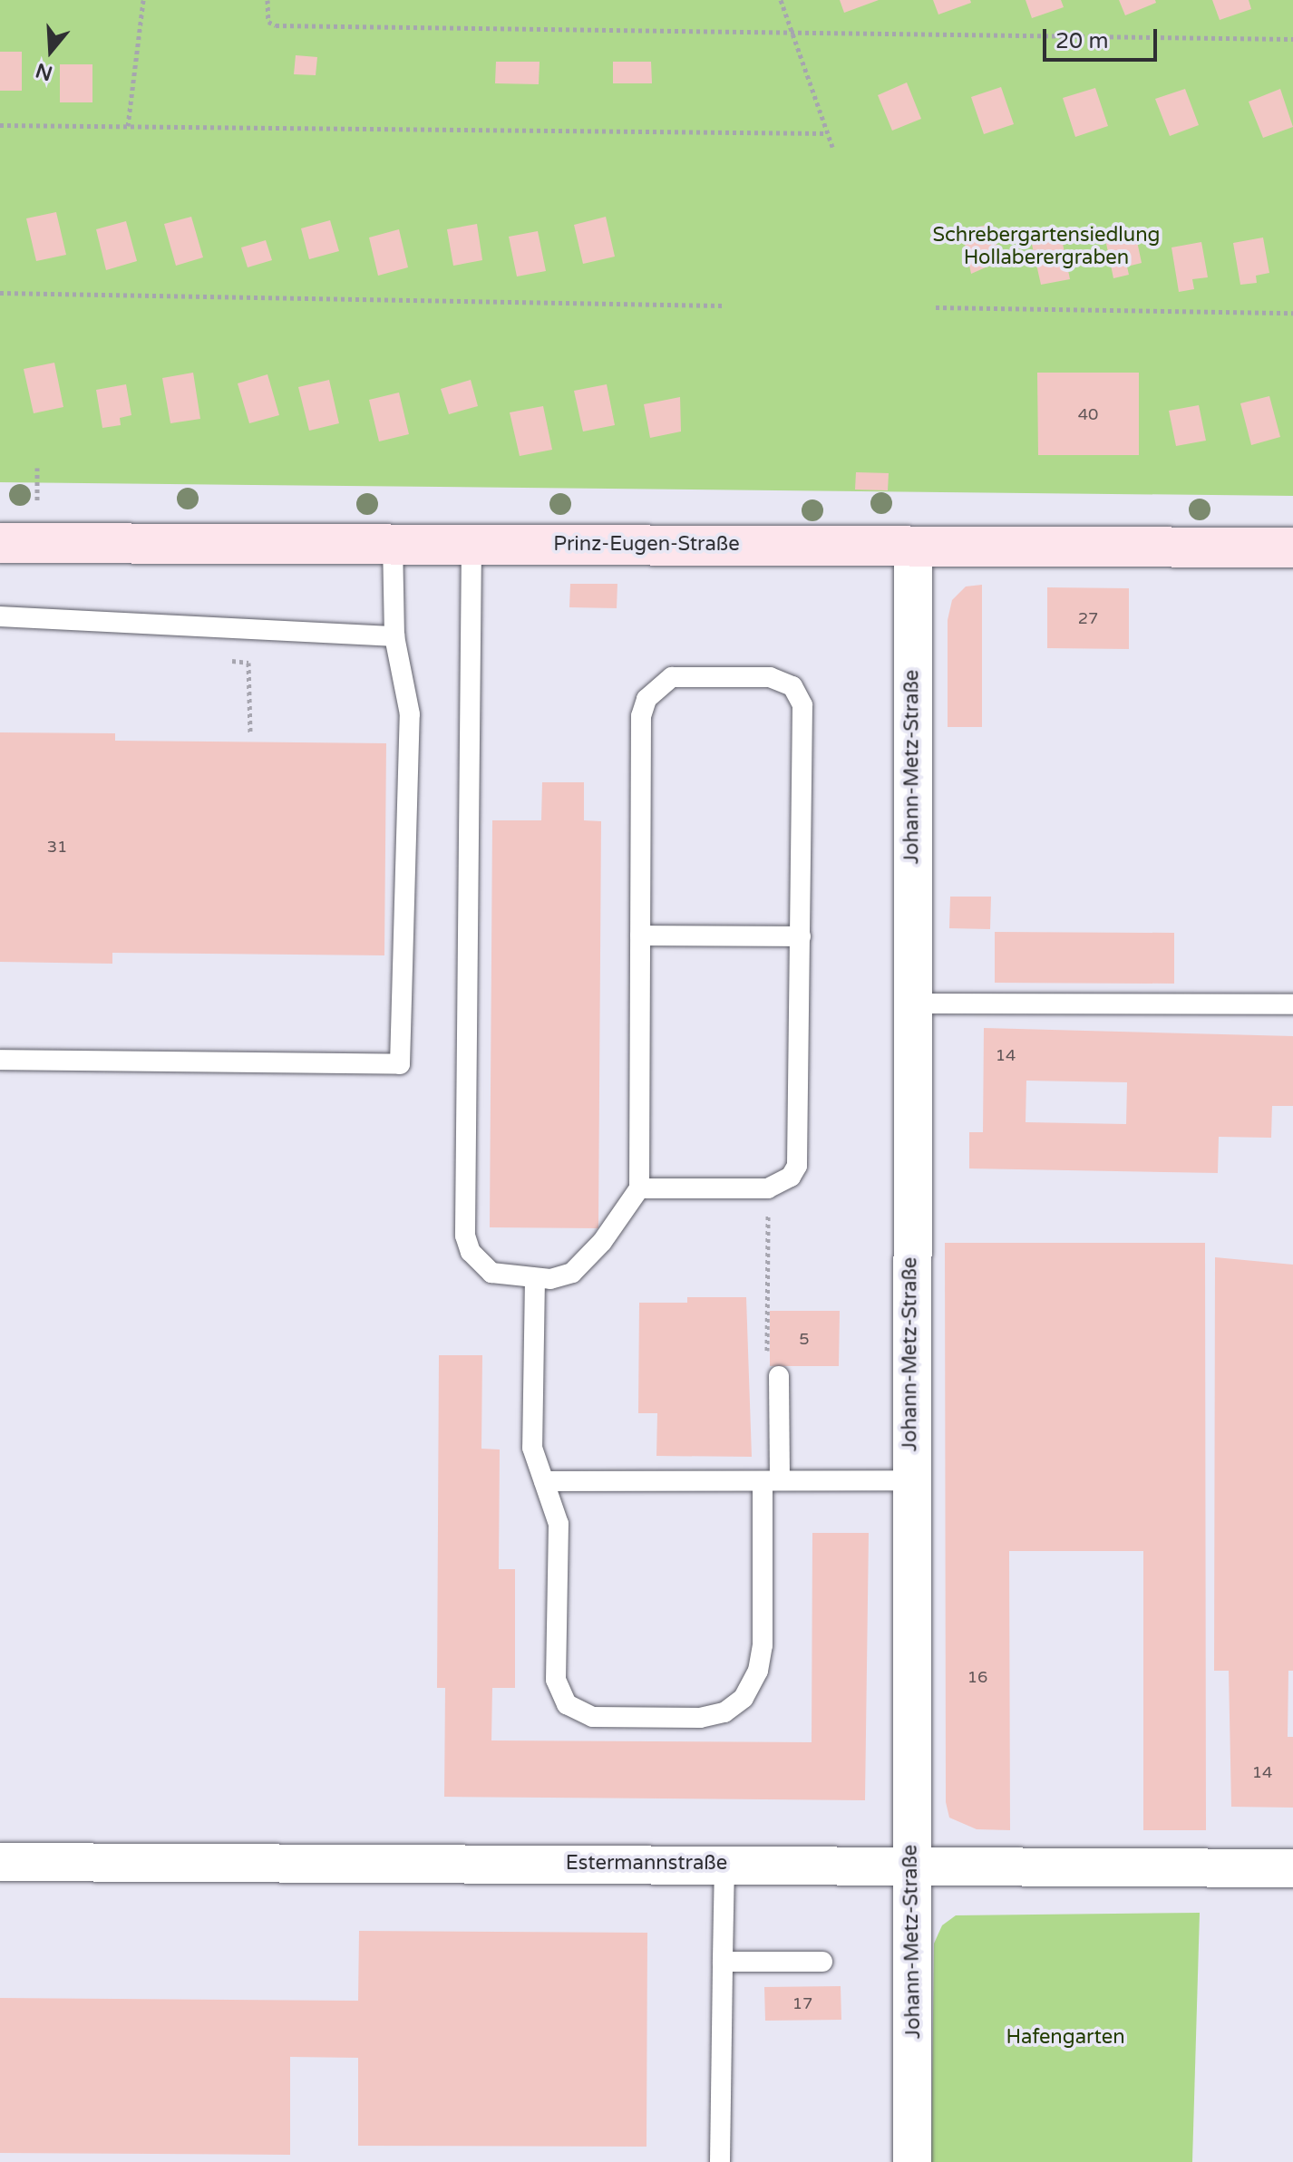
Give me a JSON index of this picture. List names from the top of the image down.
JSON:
{
  "streets": {
    "street": ["Prinz-Eugen-Straße", "Johann-Metz-Straße", "Estermannstraße"]
  },
  "crossings": [
    ["Prinz-Eugen-Straße", "Johann-Metz-Straße"],
    ["Johann-Metz-Straße", "Estermannstraße"]
  ],
  "parks": ["Schrebergartensiedlung Hollaberergraben", "Hafengarten"],
  "house_numbers": [
    "40",
    "27",
    "31",
    "14",
    "5",
    "16",
    "14",
    "17"
  ],
  "scale_bar": "20 m",
  "north": "bottom"
}
